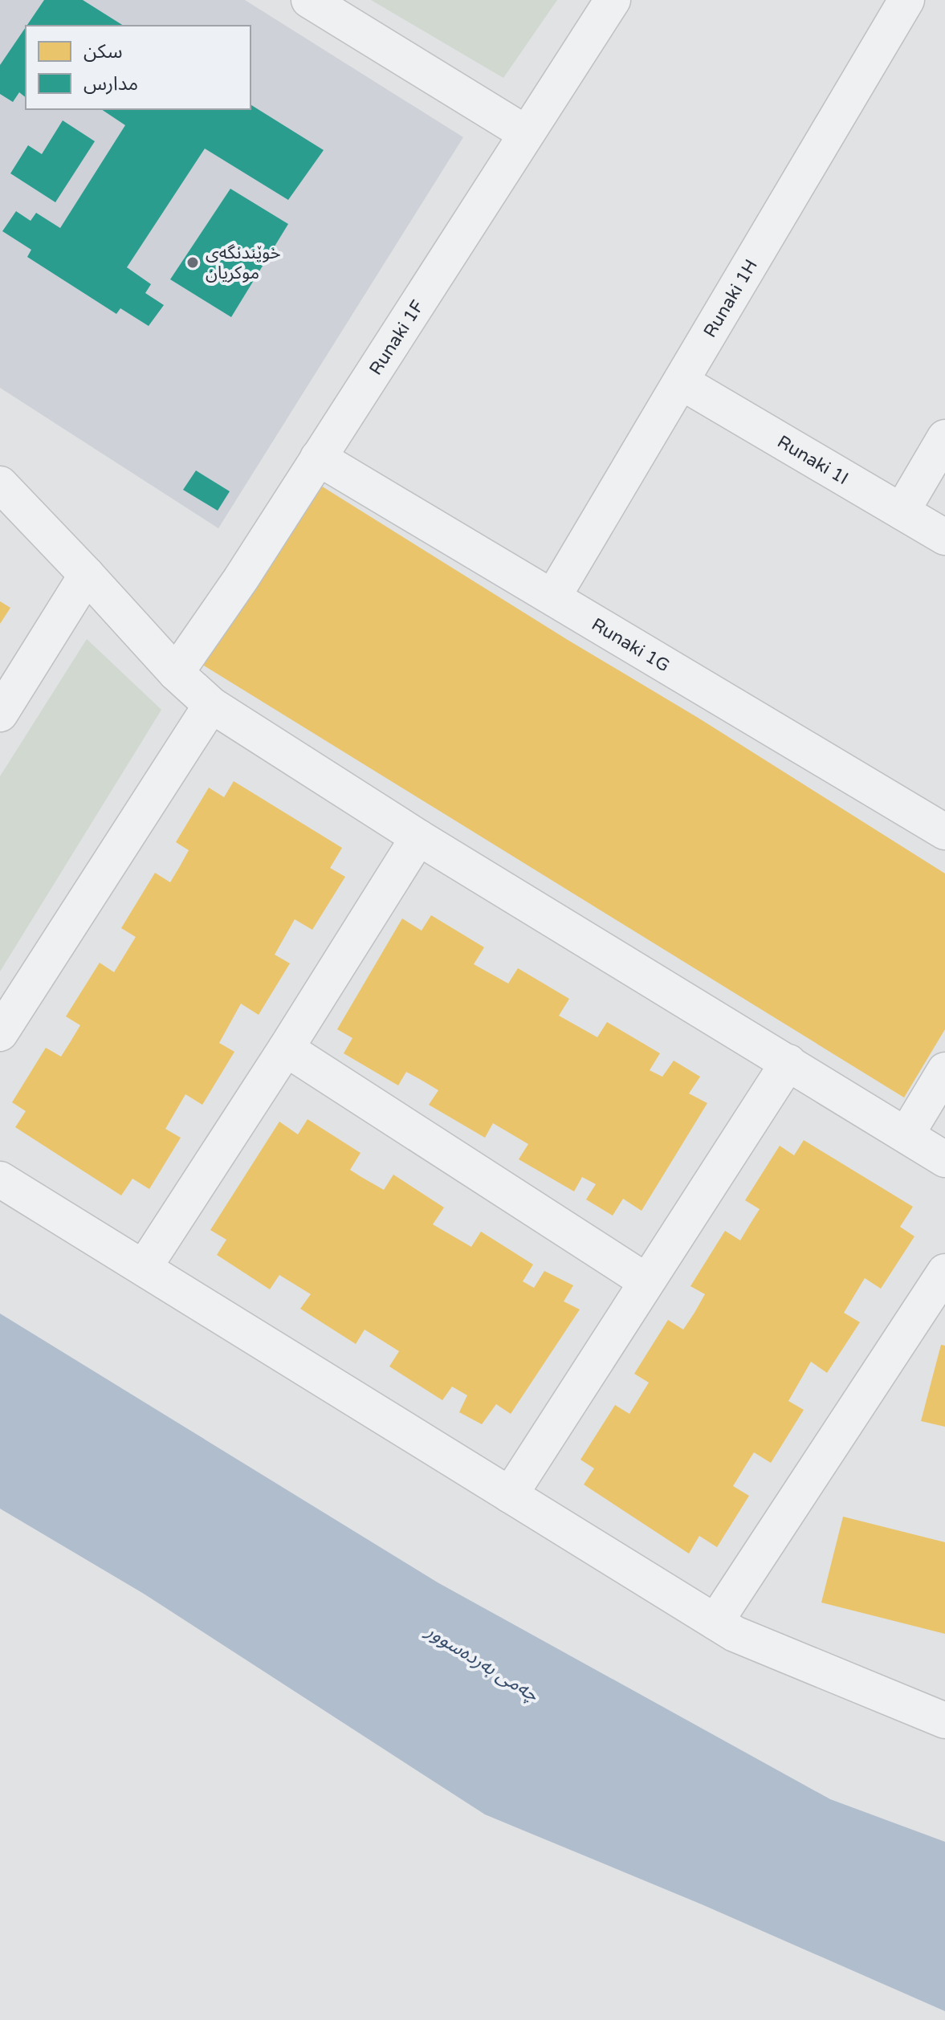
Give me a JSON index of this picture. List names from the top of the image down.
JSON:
{
  "streets": {
    "street": [
      "Runaki 1H",
      "Runaki 1F",
      "Runaki 1I",
      "Runaki 1G"
    ]
  },
  "crossings": [
    ["Runaki 1H", "Runaki 1I"],
    ["Runaki 1H", "Runaki 1G"],
    ["Runaki 1F", "Runaki 1G"]
  ],
  "water": ["چەمی بەردەسوور"],
  "places": ["خوێندنگەی موکریان"],
  "legend": ["سكن", "مدارس"]
}
